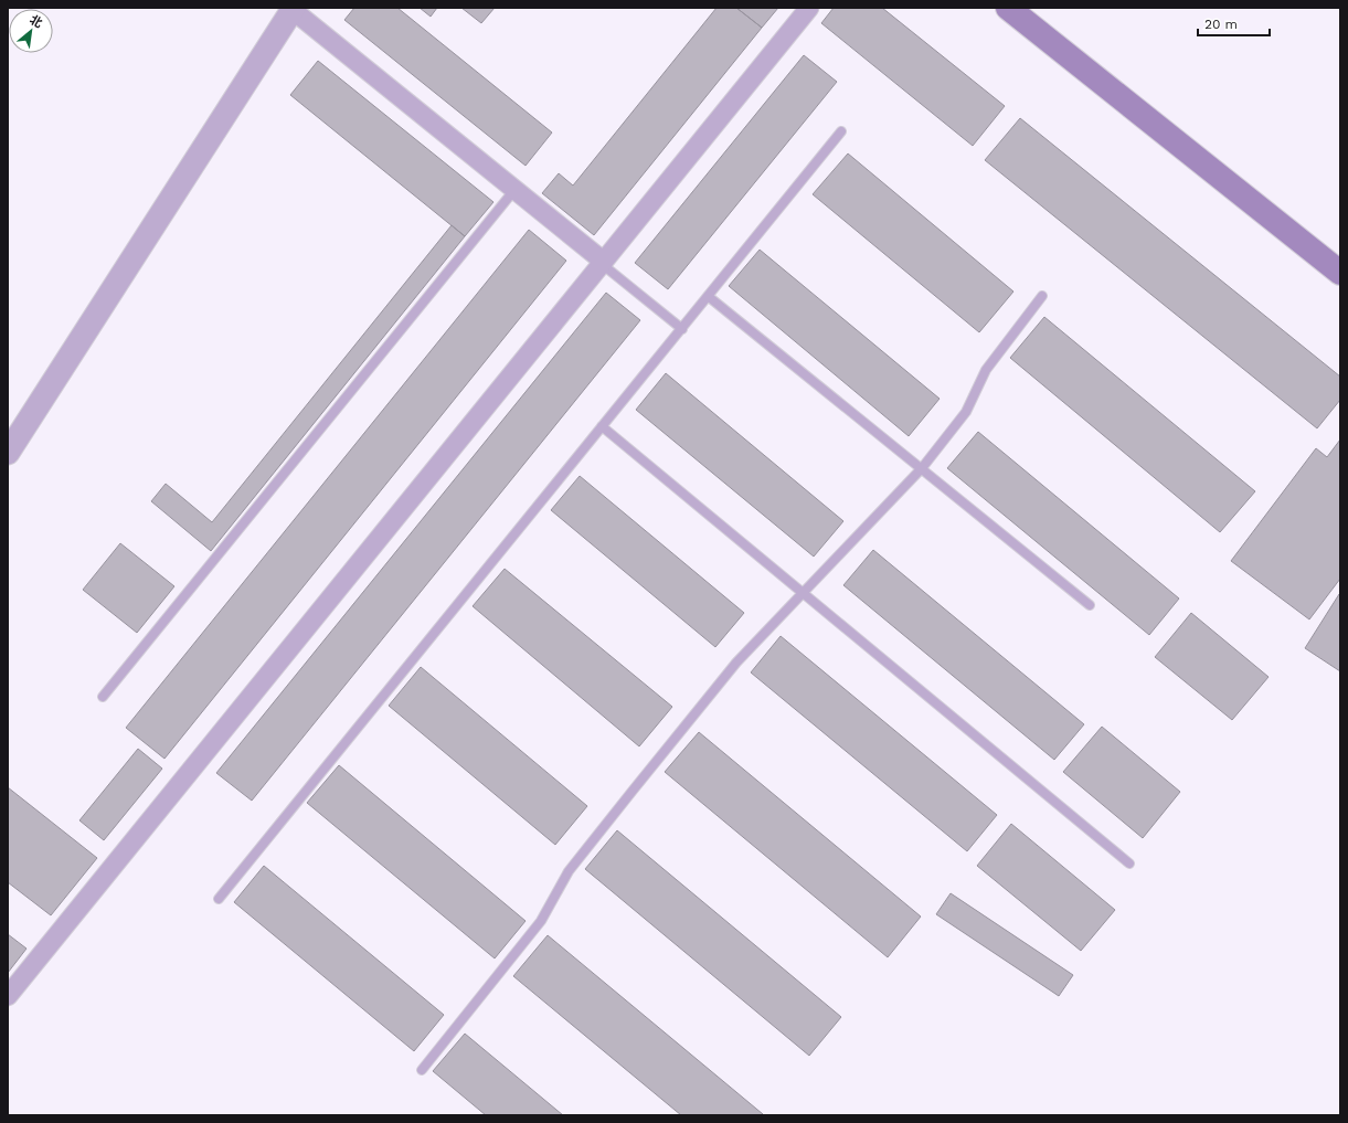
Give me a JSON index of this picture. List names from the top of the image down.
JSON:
{
  "scale_bar": "20 m",
  "north": "top right"
}
